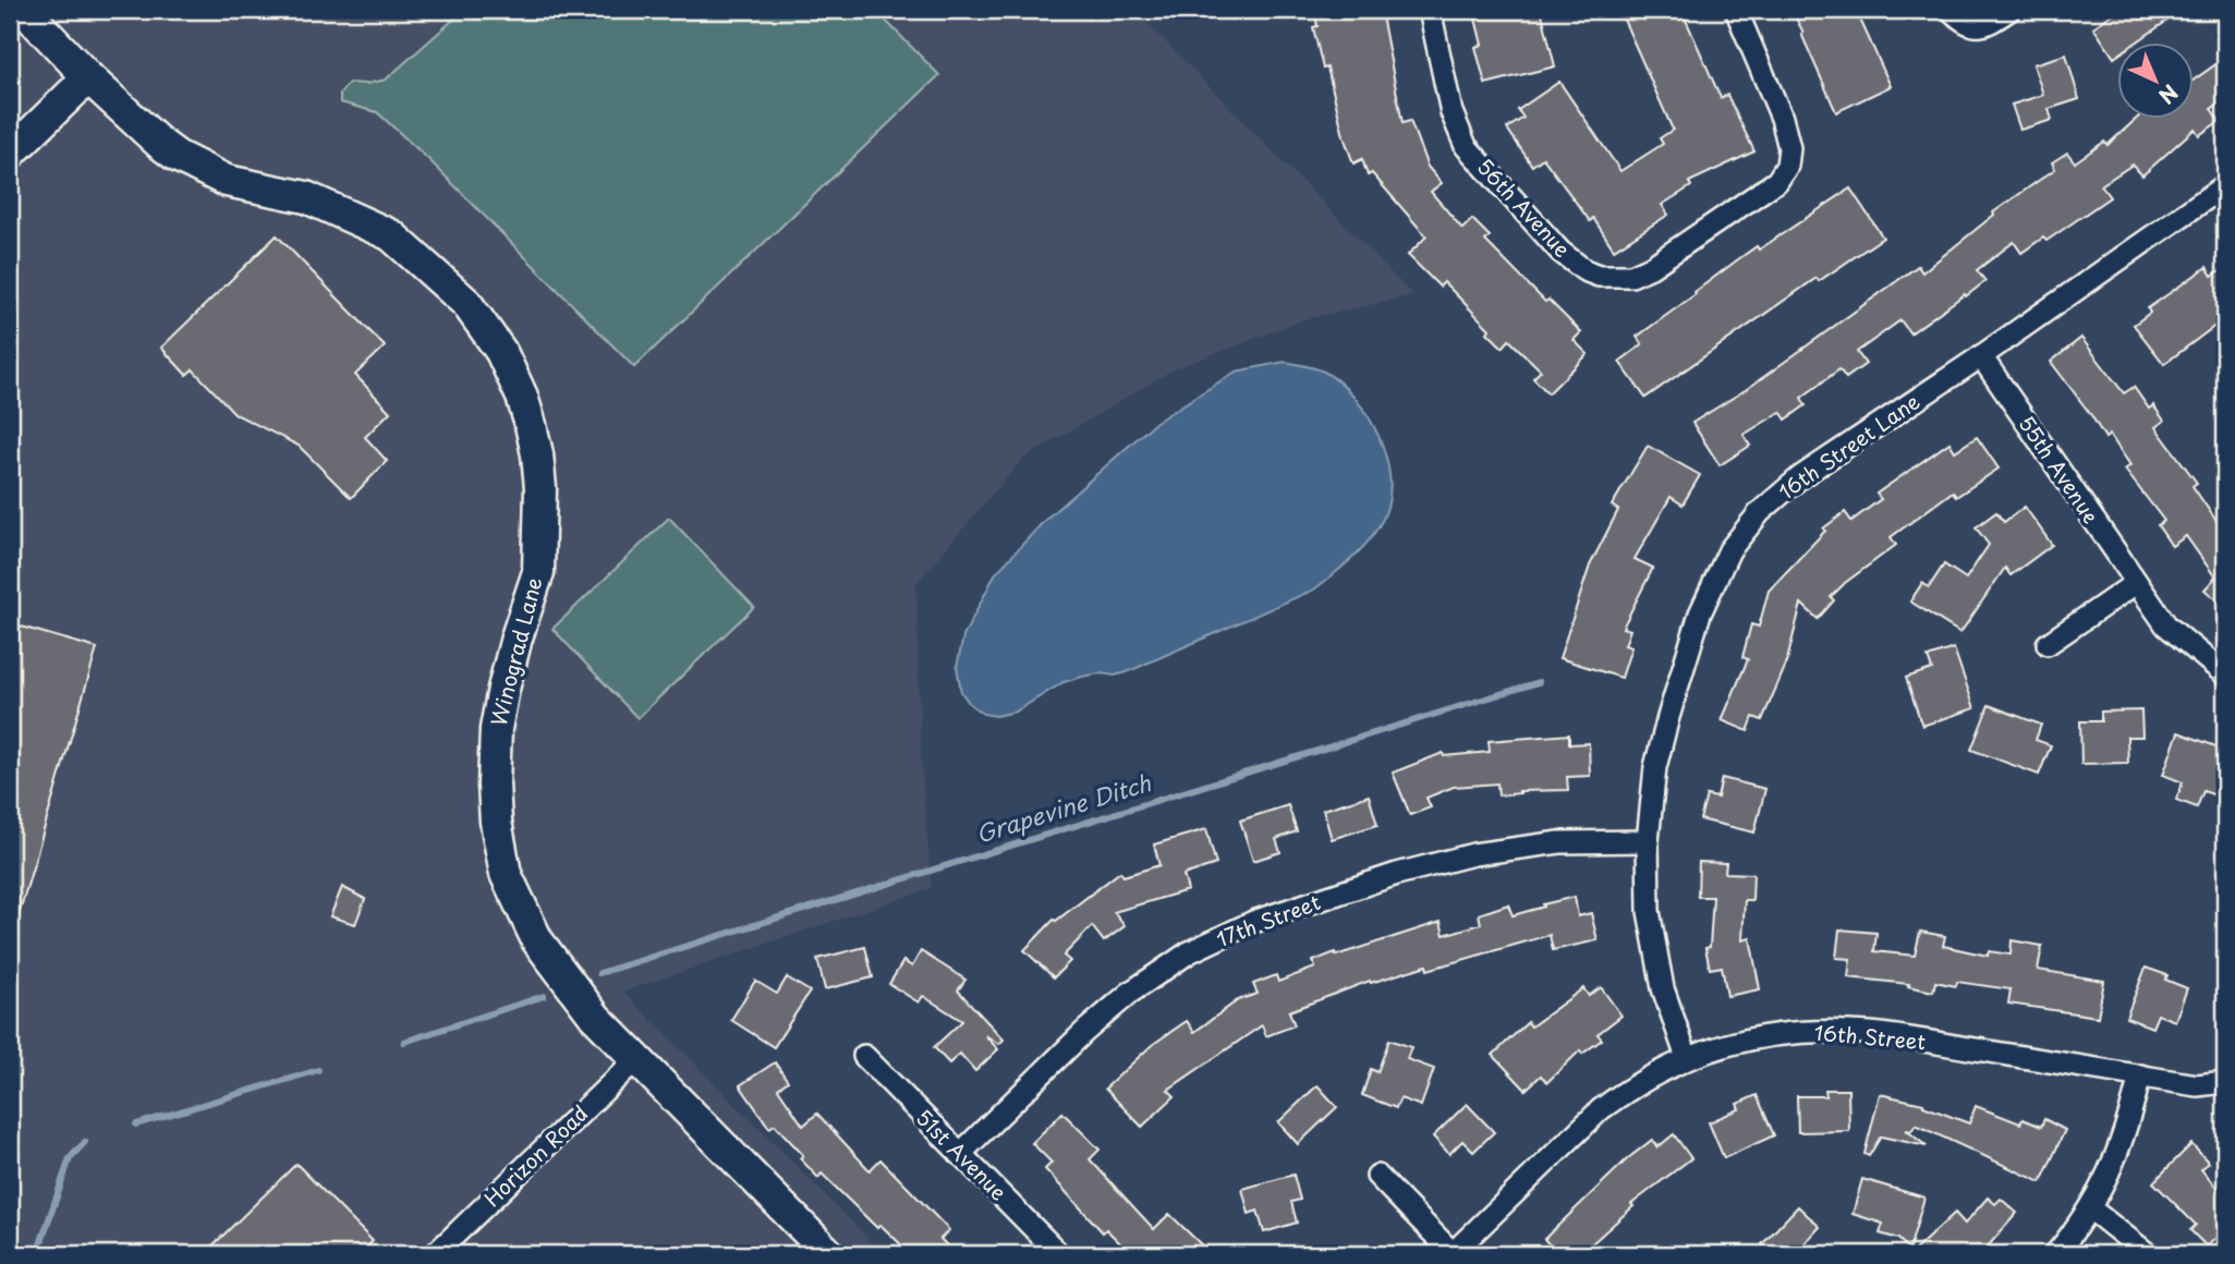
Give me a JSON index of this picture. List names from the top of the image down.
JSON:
{
  "streets": {
    "street": [
      "56th Avenue",
      "16th Street Lane",
      "55th Avenue",
      "Winograd Lane",
      "17th Street",
      "16th Street",
      "51st Avenue",
      "Horizon Road"
    ]
  },
  "crossings": [
    ["16th Street Lane", "55th Avenue"],
    ["16th Street Lane", "17th Street"],
    ["16th Street Lane", "16th Street"],
    ["Winograd Lane", "Horizon Road"],
    ["17th Street", "51st Avenue"]
  ],
  "water": ["Grapevine Ditch"],
  "north": "bottom right"
}
